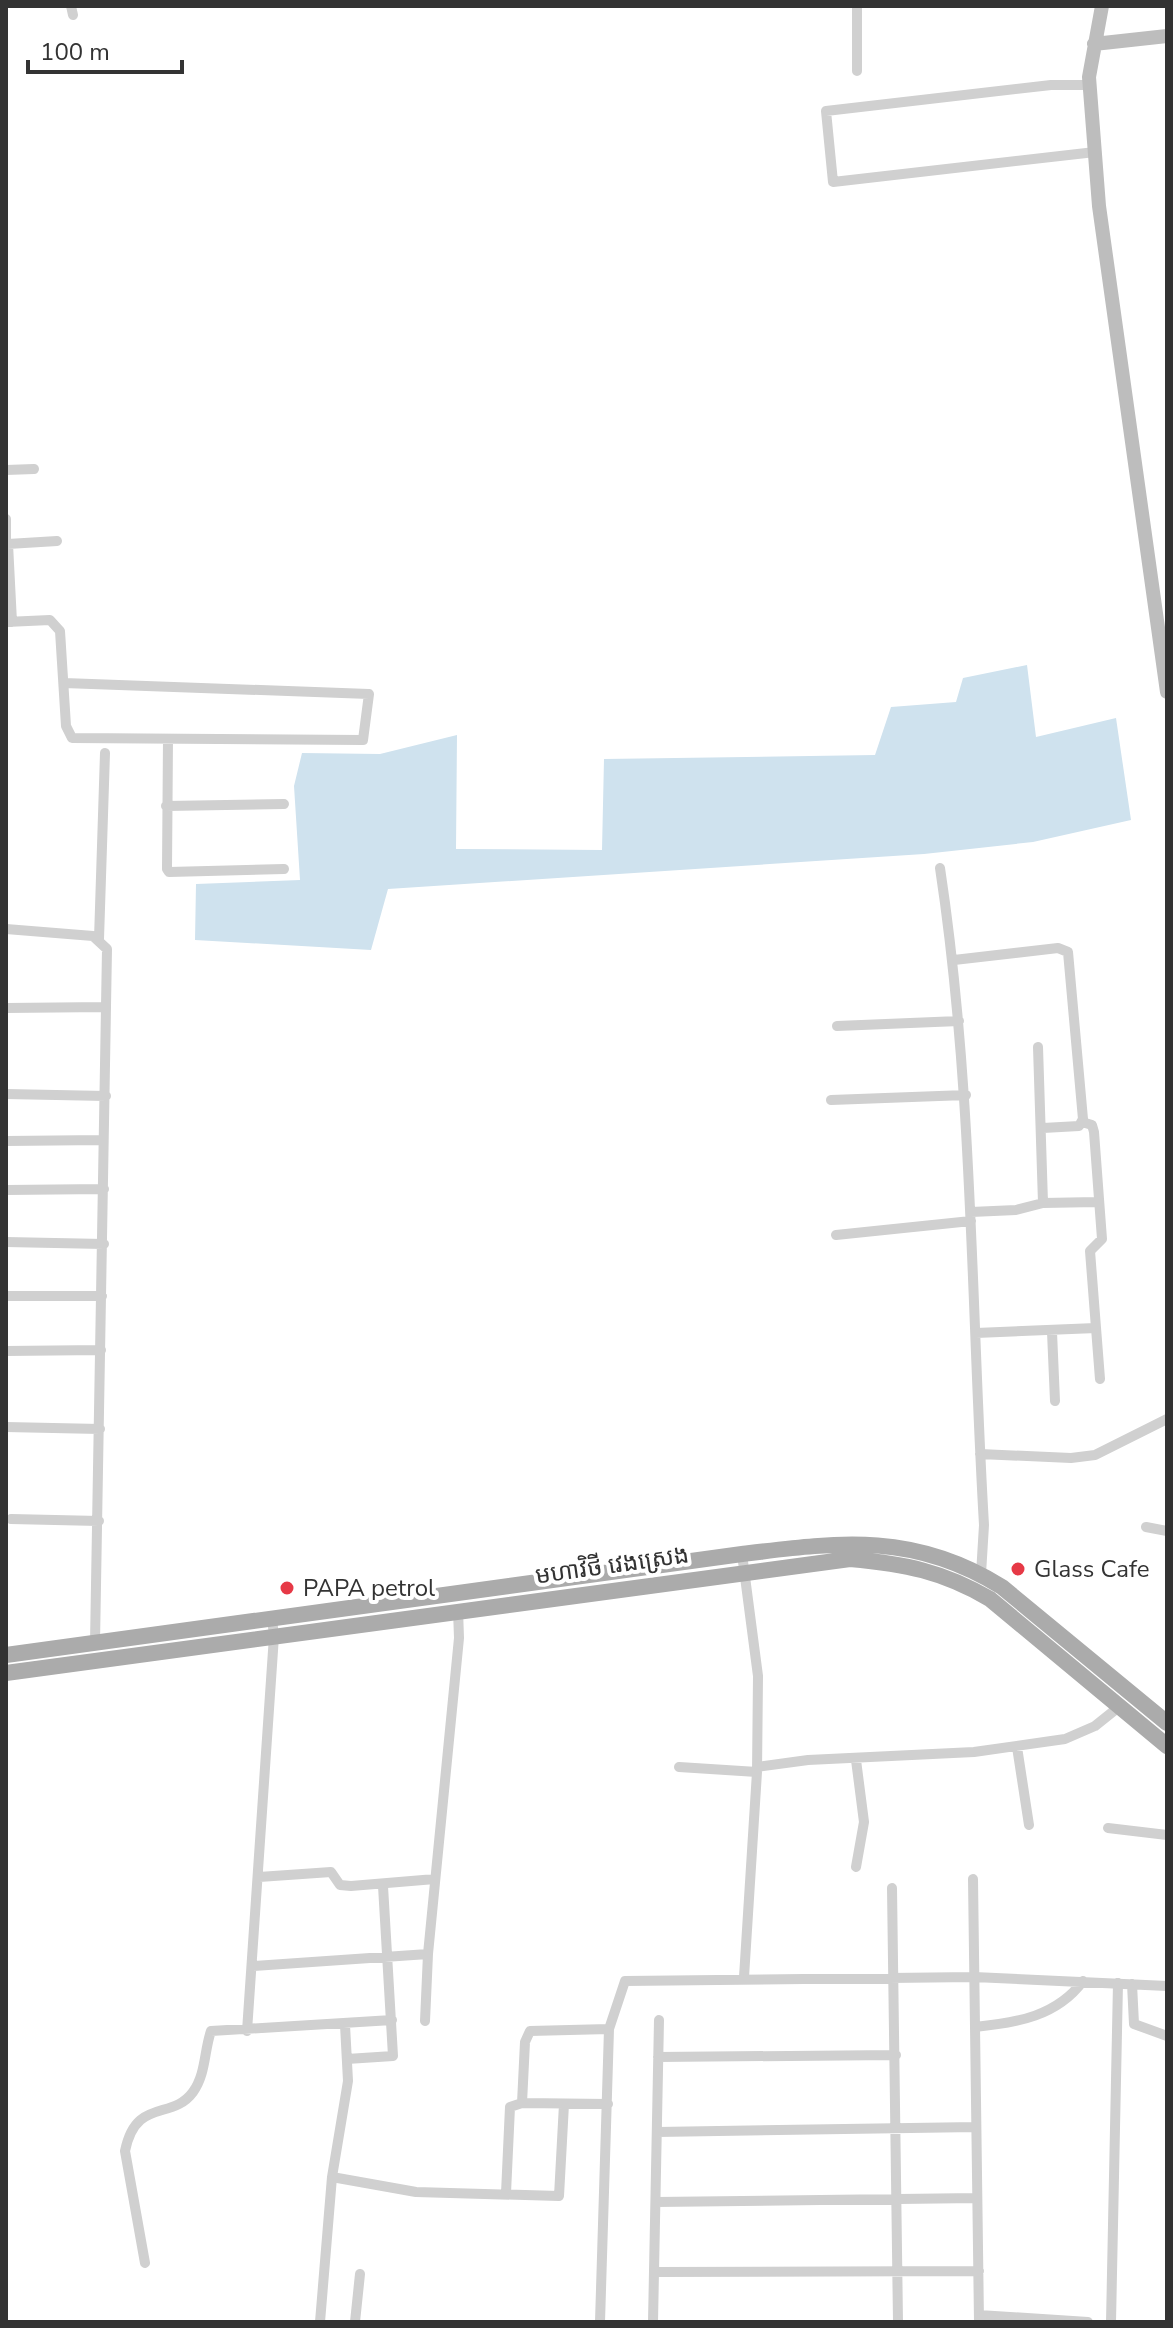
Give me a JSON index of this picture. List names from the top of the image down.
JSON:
{
  "streets": {
    "main road": ["មហាវិថី វេងស្រេង"]
  },
  "places": ["Glass Cafe", "PAPA petrol"],
  "scale_bar": "100 m"
}
